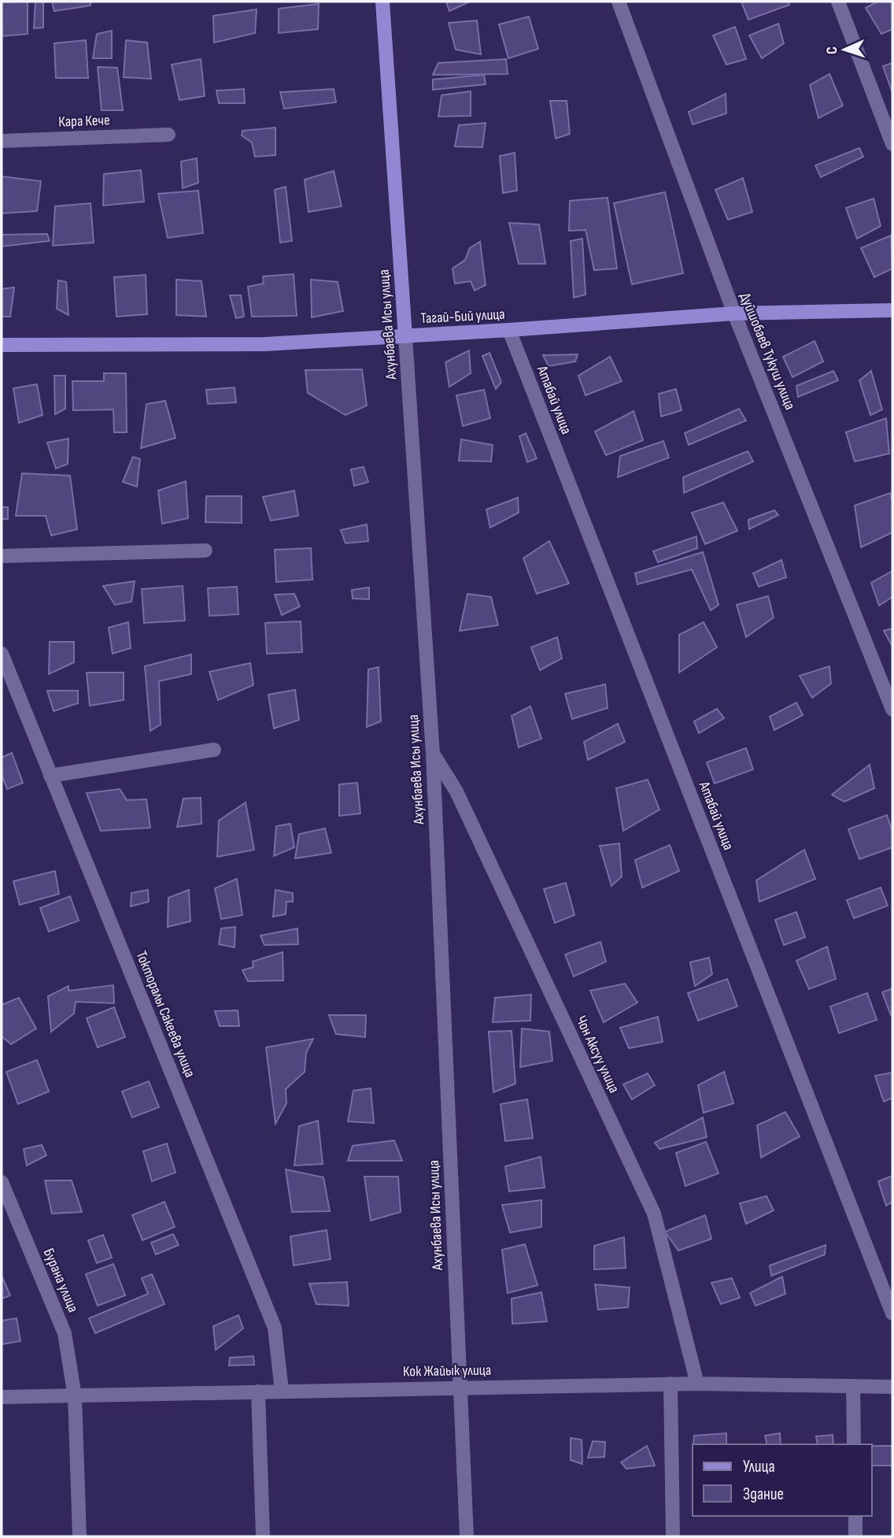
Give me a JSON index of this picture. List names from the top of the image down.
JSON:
{
  "streets": {
    "street": [
      "Кара Кече",
      "Тагай-Бий улица",
      "Ахунбаева Исы улица",
      "Дуйшобаев Тукуш улица",
      "Атабай улица",
      "Токторалы Сакеева улица",
      "Чон Аксуу улица",
      "Бурана улица",
      "Кок Жайык улица"
    ]
  },
  "crossings": [
    ["Тагай-Бий улица", "Ахунбаева Исы улица"],
    ["Тагай-Бий улица", "Дуйшобаев Тукуш улица"],
    ["Тагай-Бий улица", "Атабай улица"],
    ["Ахунбаева Исы улица", "Чон Аксуу улица"],
    ["Ахунбаева Исы улица", "Кок Жайык улица"],
    ["Токторалы Сакеева улица", "Кок Жайык улица"],
    ["Чон Аксуу улица", "Кок Жайык улица"],
    ["Бурана улица", "Кок Жайык улица"]
  ],
  "legend": ["Улица", "Здание"],
  "north": "left"
}
